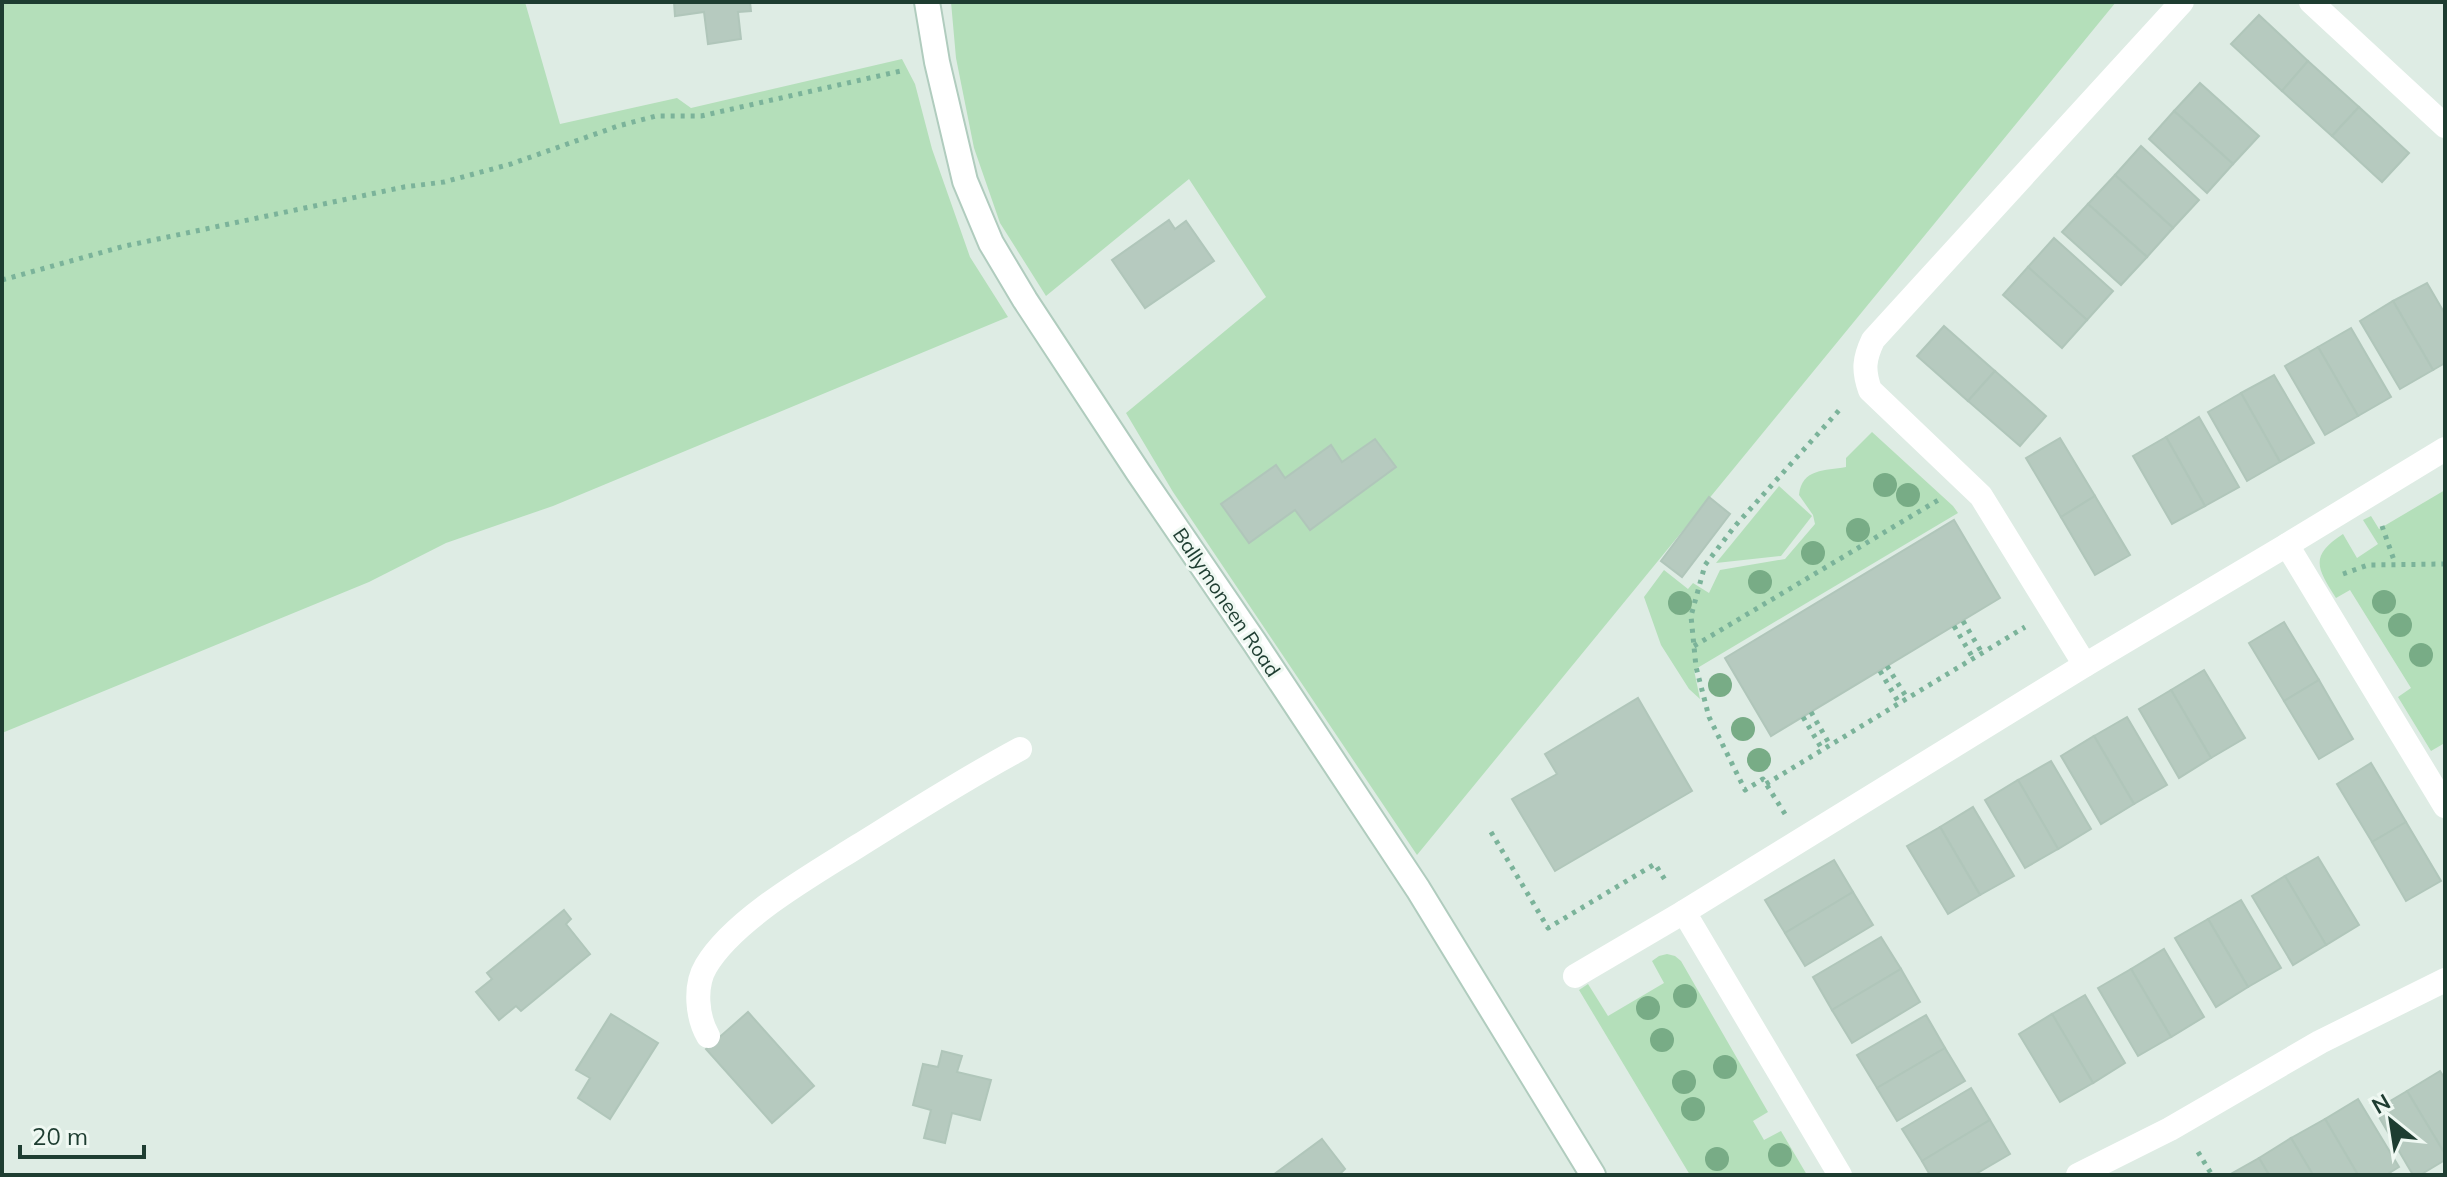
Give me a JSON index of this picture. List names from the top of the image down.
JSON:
{
  "streets": {
    "street": ["Ballymoneen Road"]
  },
  "scale_bar": "20 m",
  "north": "top left"
}
